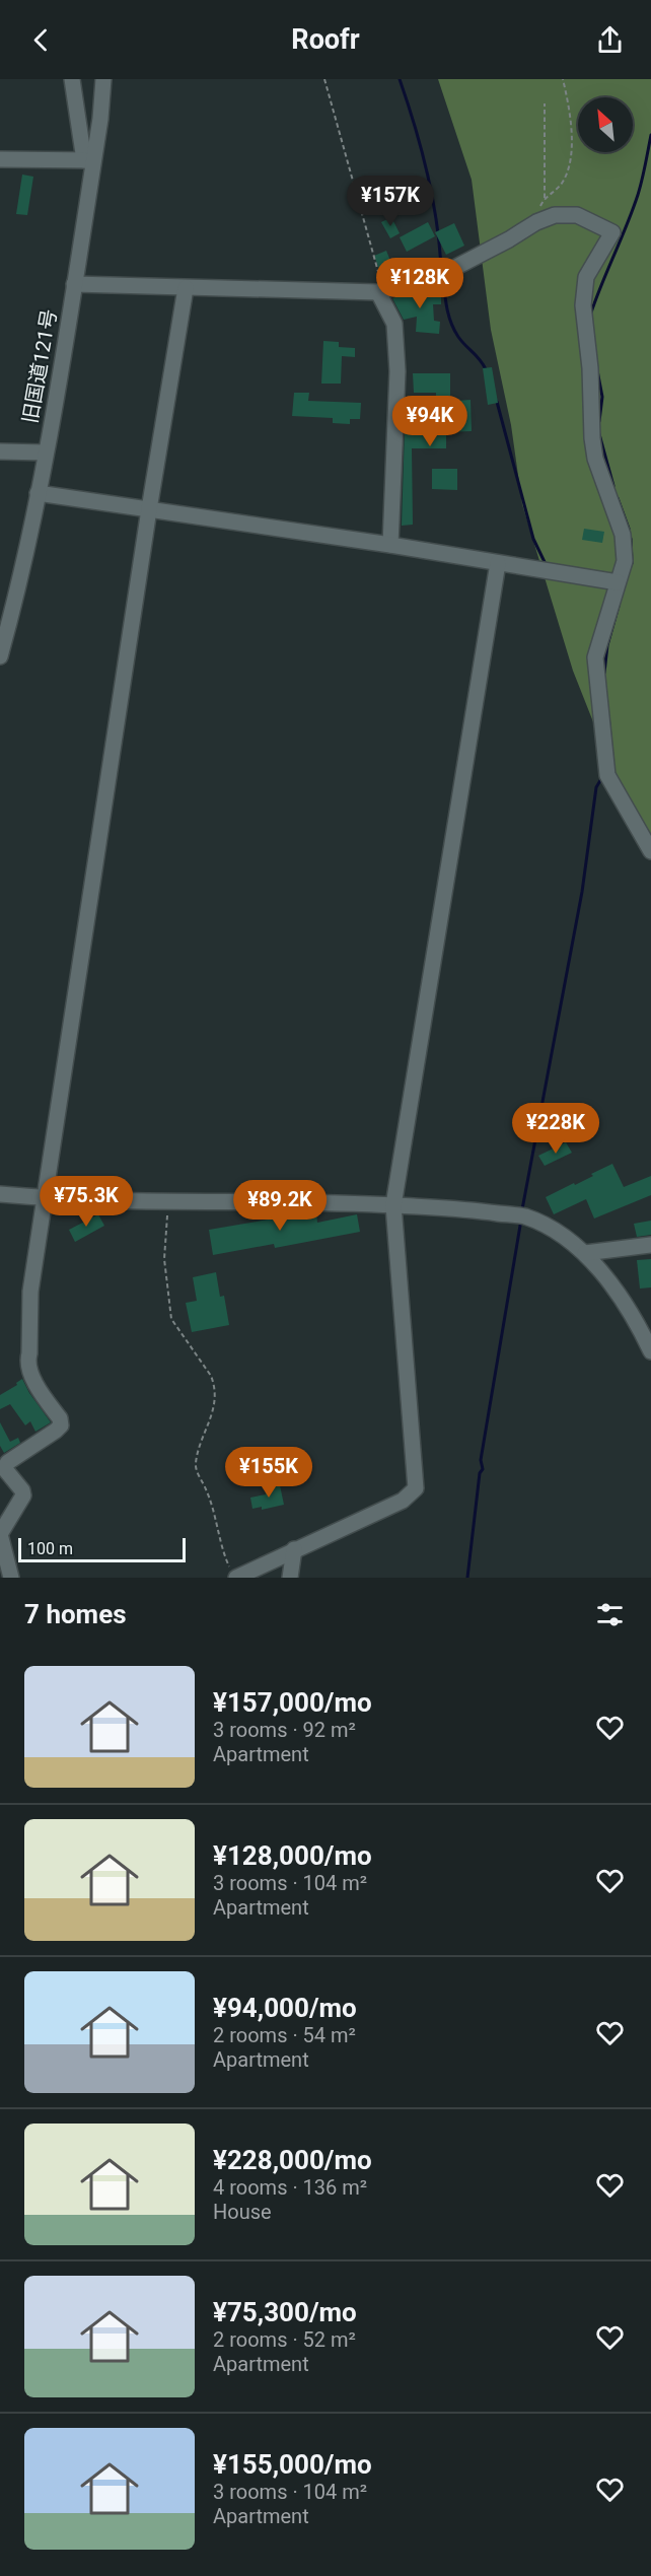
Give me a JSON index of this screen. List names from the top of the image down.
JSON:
{
  "streets": {
    "street": ["旧国道121号"]
  },
  "scale_bar": "100 m",
  "north": "top left",
  "page": {
    "header": "Roofr",
    "price": [
      "¥157K",
      "¥128K",
      "¥94K",
      "¥228K",
      "¥75.3K",
      "¥89.2K",
      "¥155K"
    ],
    "scale": "100 m",
    "heading": "7 homes",
    "list": [
      {
        "name": "¥157,000/mo",
        "note": "3 rooms · 92 m² · Apartment"
      },
      {
        "name": "¥128,000/mo",
        "note": "3 rooms · 104 m² · Apartment"
      },
      {
        "name": "¥94,000/mo",
        "note": "2 rooms · 54 m² · Apartment"
      },
      {
        "name": "¥228,000/mo",
        "note": "4 rooms · 136 m² · House"
      },
      {
        "name": "¥75,300/mo",
        "note": "2 rooms · 52 m² · Apartment"
      },
      {
        "name": "¥155,000/mo",
        "note": "3 rooms · 104 m² · Apartment"
      }
    ]
  }
}
